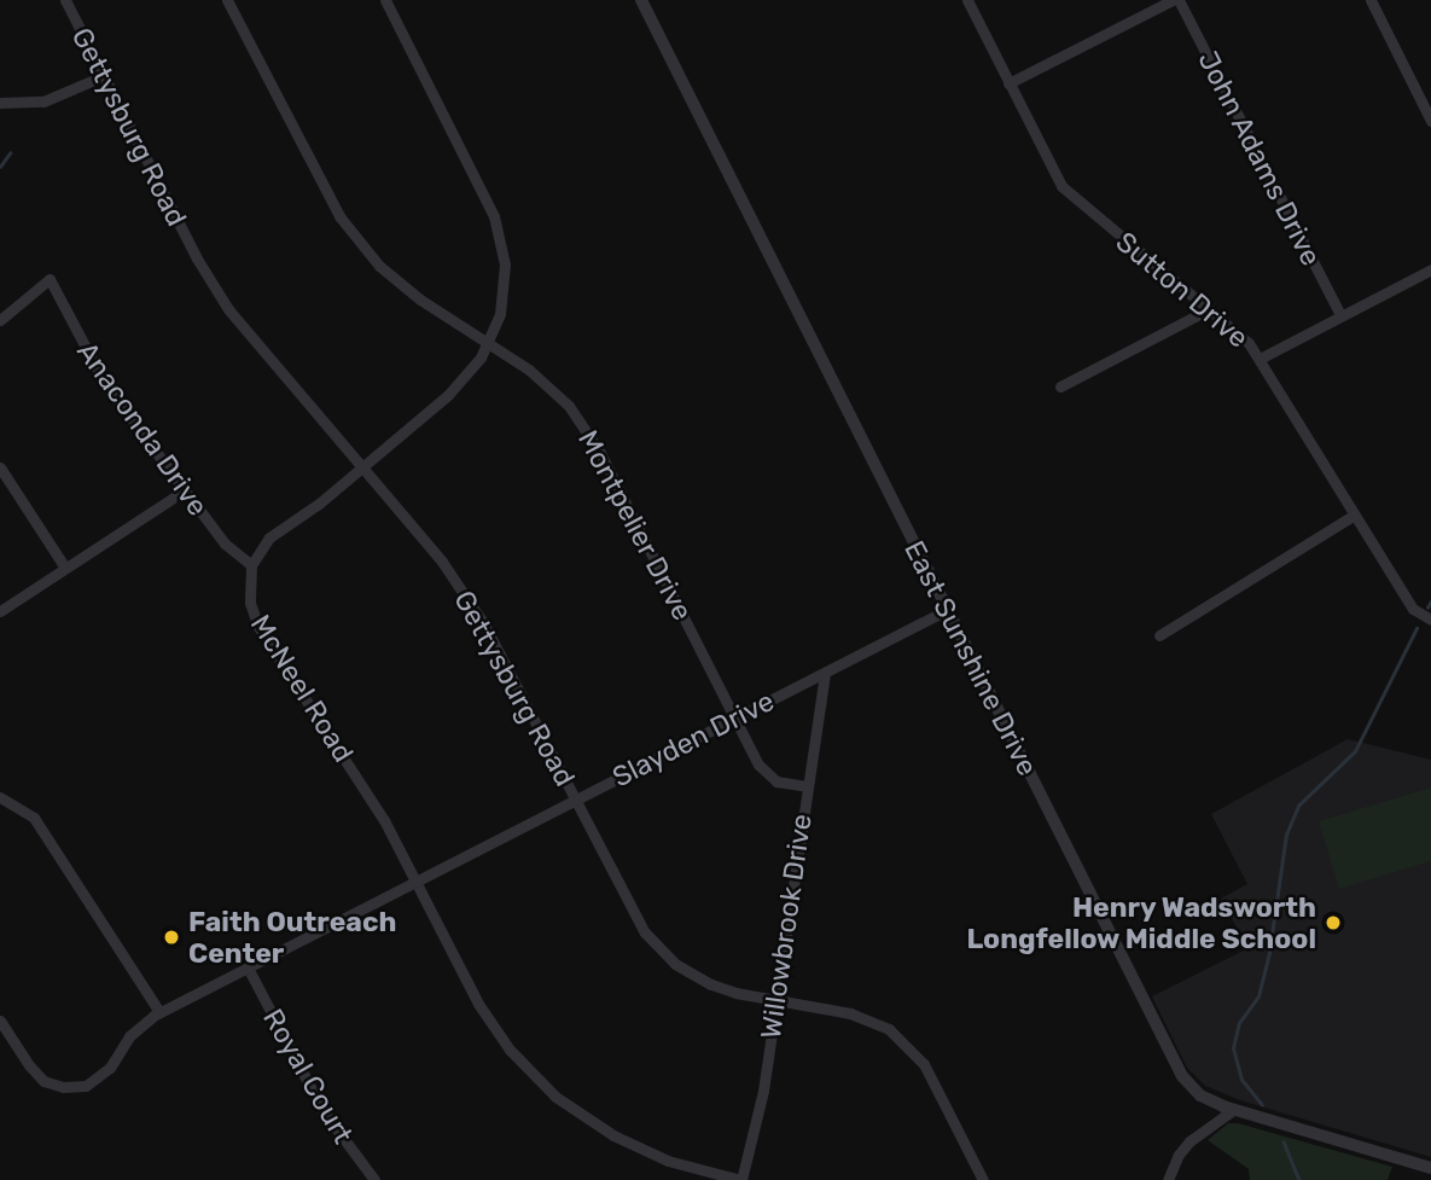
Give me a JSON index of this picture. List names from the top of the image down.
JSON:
{
  "streets": {
    "street": [
      "Gettysburg Road",
      "John Adams Drive",
      "Sutton Drive",
      "Anaconda Drive",
      "Montpelier Drive",
      "East Sunshine Drive",
      "McNeel Road",
      "Slayden Drive",
      "Willowbrook Drive",
      "Royal Court"
    ]
  },
  "crossings": [
    ["Gettysburg Road", "Slayden Drive"],
    ["Gettysburg Road", "Willowbrook Drive"],
    ["Anaconda Drive", "McNeel Road"],
    ["Montpelier Drive", "Slayden Drive"],
    ["Montpelier Drive", "Willowbrook Drive"],
    ["East Sunshine Drive", "Slayden Drive"],
    ["McNeel Road", "Slayden Drive"],
    ["McNeel Road", "Willowbrook Drive"],
    ["Slayden Drive", "Willowbrook Drive"],
    ["Slayden Drive", "Royal Court"]
  ],
  "places": ["Henry Wadsworth Longfellow Middle School", "Faith Outreach Center"]
}
